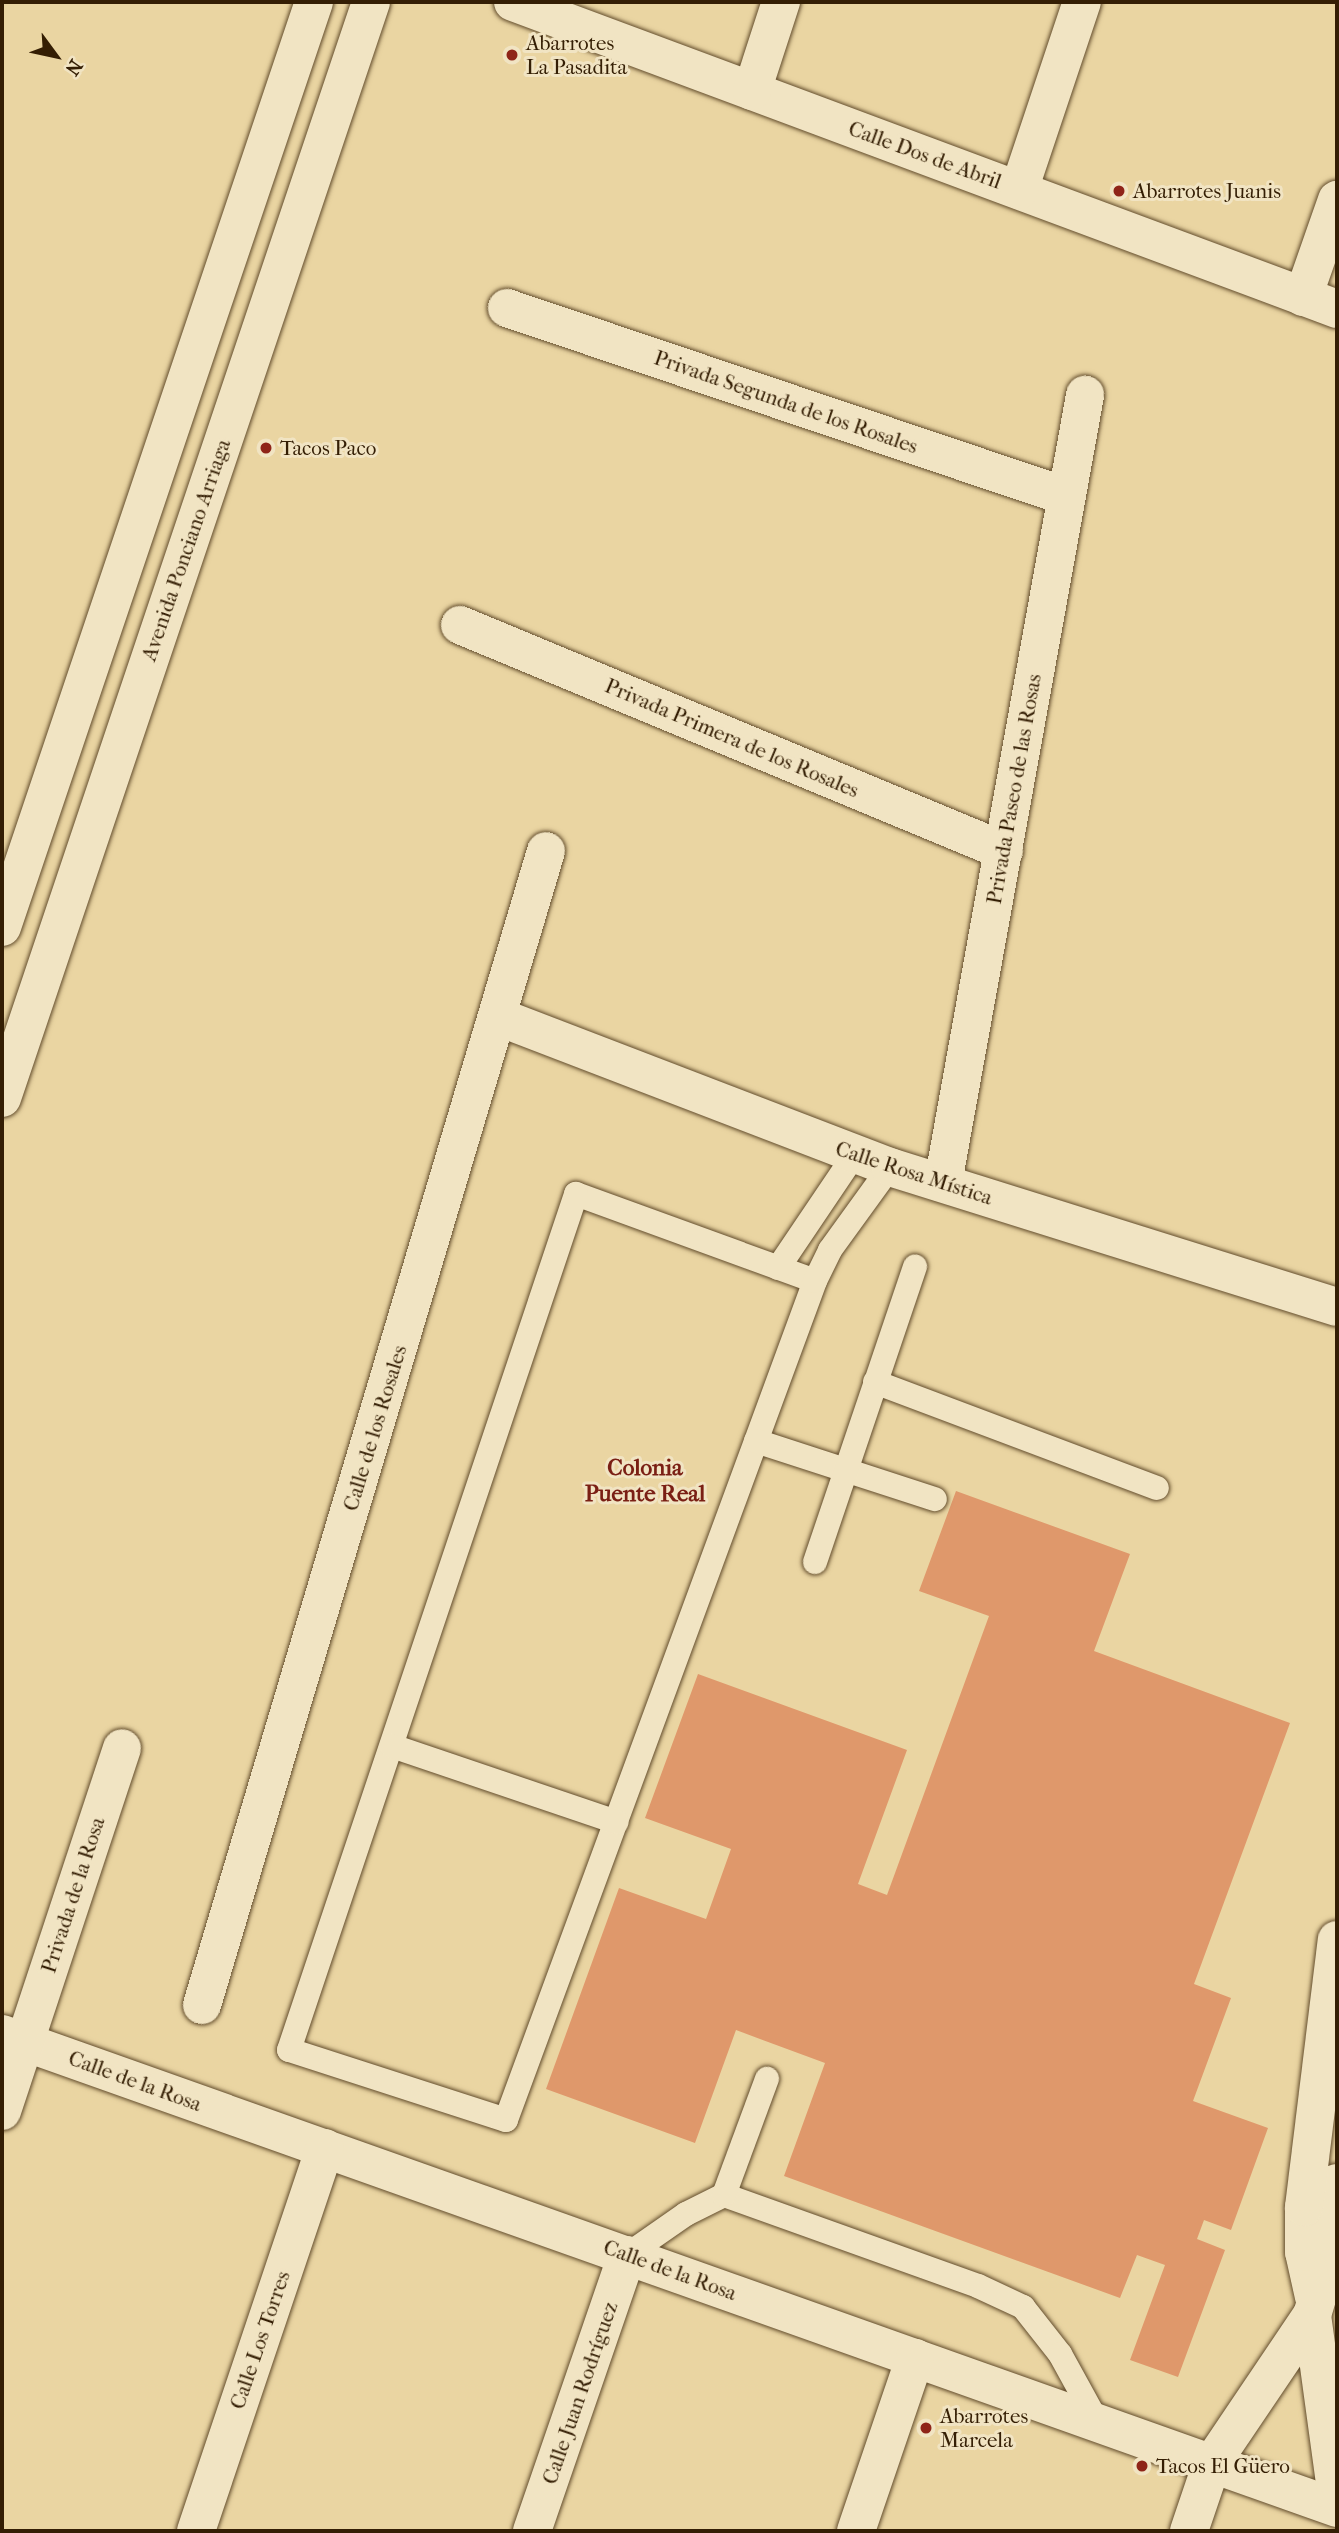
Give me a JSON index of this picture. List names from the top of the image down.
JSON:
{
  "streets": {
    "street": [
      "Calle Dos de Abril",
      "Privada Segunda de los Rosales",
      "Avenida Ponciano Arriaga",
      "Privada Primera de los Rosales",
      "Privada Paseo de las Rosas",
      "Calle Rosa Mística",
      "Calle de los Rosales",
      "Privada de la Rosa",
      "Calle de la Rosa",
      "Calle Los Torres",
      "Calle Juan Rodríguez"
    ]
  },
  "crossings": [
    ["Privada Segunda de los Rosales", "Privada Paseo de las Rosas"],
    ["Privada Primera de los Rosales", "Privada Paseo de las Rosas"],
    ["Privada Paseo de las Rosas", "Calle Rosa Mística"],
    ["Calle Rosa Mística", "Calle de los Rosales"],
    ["Privada de la Rosa", "Calle de la Rosa"],
    ["Calle de la Rosa", "Calle Los Torres"],
    ["Calle de la Rosa", "Calle Juan Rodríguez"]
  ],
  "districts": ["Colonia Puente Real"],
  "places": [
    "Abarrotes La Pasadita",
    "Abarrotes Juanis",
    "Tacos Paco",
    "Abarrotes Marcela",
    "Tacos El Güero"
  ],
  "north": "bottom right"
}
